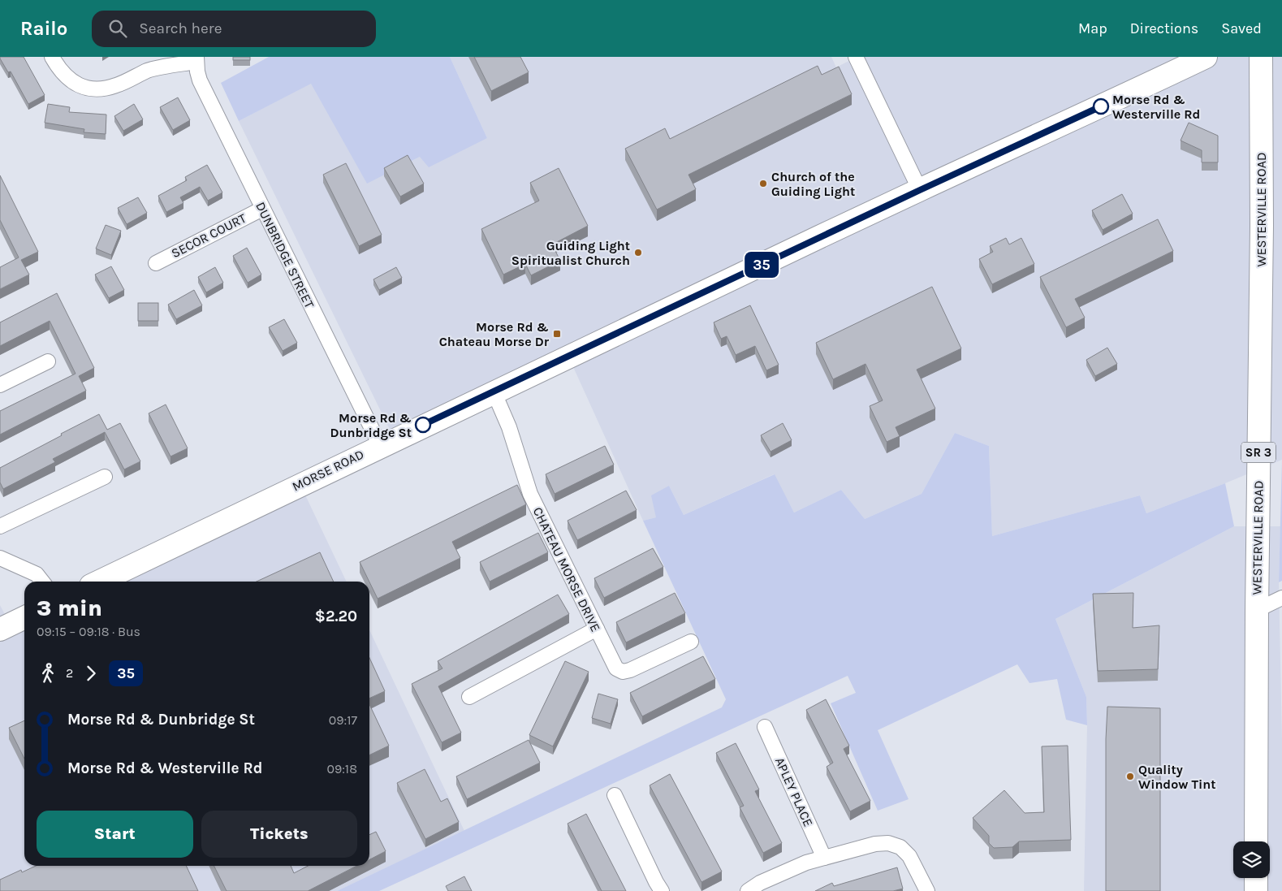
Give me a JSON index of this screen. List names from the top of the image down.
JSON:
{
  "streets": {
    "main road": ["WESTERVILLE ROAD", "SR 3", "MORSE ROAD"],
    "street": [
      "SECOR COURT",
      "DUNBRIDGE STREET",
      "CHATEAU MORSE DRIVE",
      "APLEY PLACE"
    ]
  },
  "crossings": [
    ["SECOR COURT", "DUNBRIDGE STREET"],
    ["DUNBRIDGE STREET", "MORSE ROAD"],
    ["MORSE ROAD", "CHATEAU MORSE DRIVE"]
  ],
  "places": {
    "other": [
      "Morse Rd & Westerville Rd",
      "Church of the Guiding Light",
      "Guiding Light Spiritualist Church",
      "Morse Rd & Dunbridge St",
      "Quality Window Tint"
    ],
    "transit": ["Morse Rd & Chateau Morse Dr"]
  },
  "lines": ["bus line 35"],
  "page": {
    "header": "Railo",
    "search": "Search here",
    "nav": ["Map", "Directions", "Saved"],
    "on_map": "35",
    "heading": ["3 min", "09:15 – 09:18 · Bus", "$2.20"],
    "legs": ["2", "35"],
    "list": [
      {
        "name": "Morse Rd & Dunbridge St",
        "value": "09:17"
      },
      {
        "name": "Morse Rd & Westerville Rd",
        "value": "09:18"
      }
    ],
    "buttons": ["Start", "Tickets"]
  }
}
